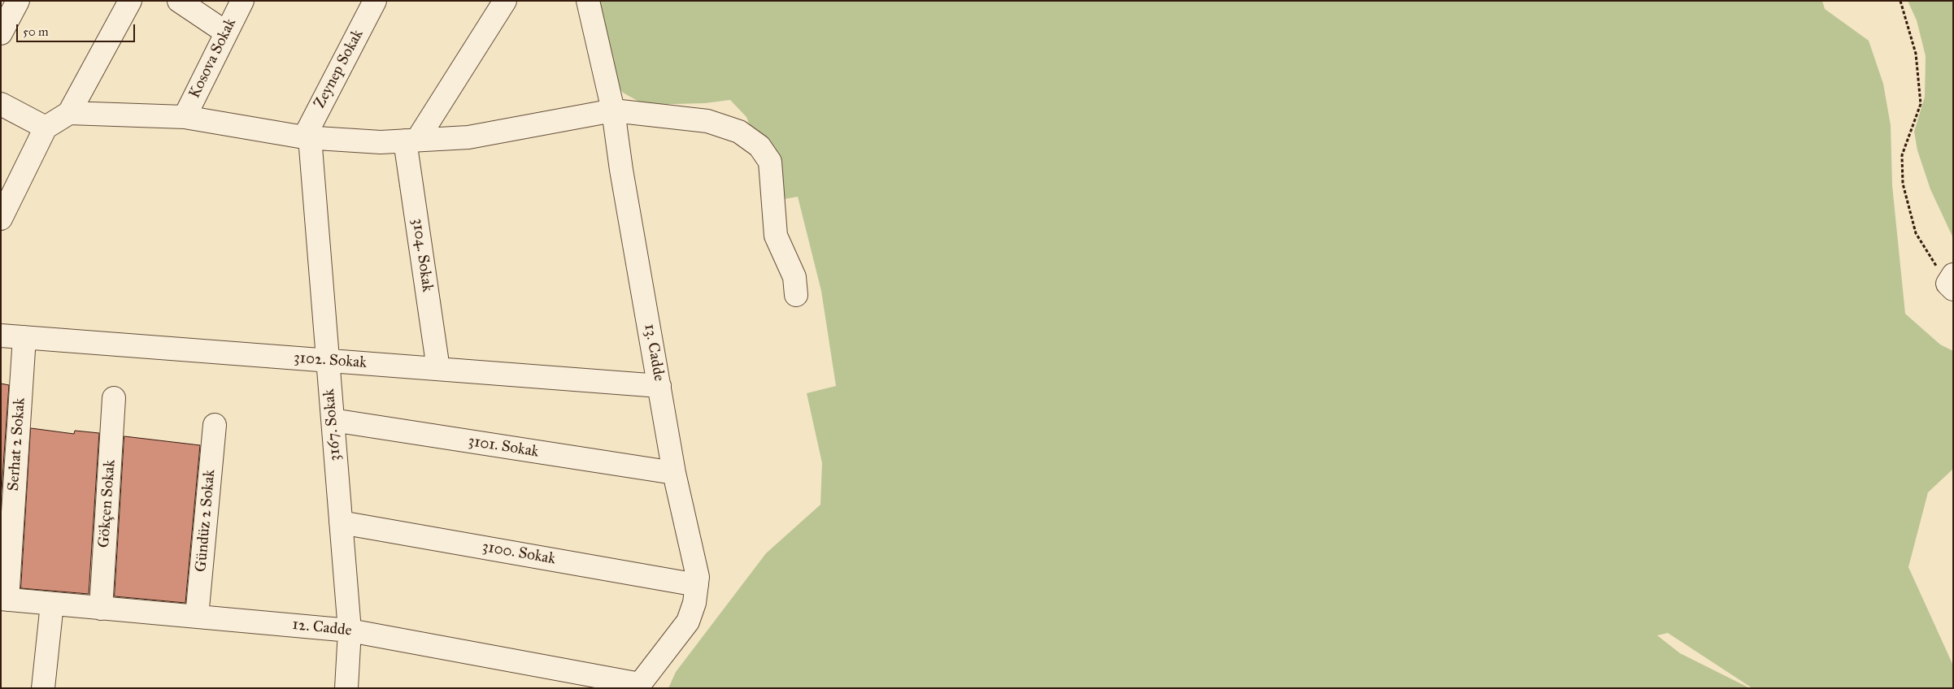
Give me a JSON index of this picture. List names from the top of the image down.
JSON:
{
  "streets": {
    "street": [
      "Kosova Sokak",
      "Zeynep Sokak",
      "3104. Sokak",
      "13. Cadde",
      "3102. Sokak",
      "3167. Sokak",
      "Serhat 2 Sokak",
      "3101. Sokak",
      "Gökçen Sokak",
      "Gündüz 2 Sokak",
      "3100. Sokak",
      "12. Cadde"
    ]
  },
  "crossings": [
    ["Zeynep Sokak", "3167. Sokak"],
    ["3104. Sokak", "3102. Sokak"],
    ["13. Cadde", "3102. Sokak"],
    ["13. Cadde", "3101. Sokak"],
    ["13. Cadde", "3100. Sokak"],
    ["13. Cadde", "12. Cadde"],
    ["3102. Sokak", "3167. Sokak"],
    ["3102. Sokak", "Serhat 2 Sokak"],
    ["3167. Sokak", "3101. Sokak"],
    ["3167. Sokak", "3100. Sokak"],
    ["3167. Sokak", "12. Cadde"],
    ["Serhat 2 Sokak", "12. Cadde"],
    ["Gökçen Sokak", "12. Cadde"],
    ["Gündüz 2 Sokak", "12. Cadde"]
  ],
  "scale_bar": "50 m"
}
